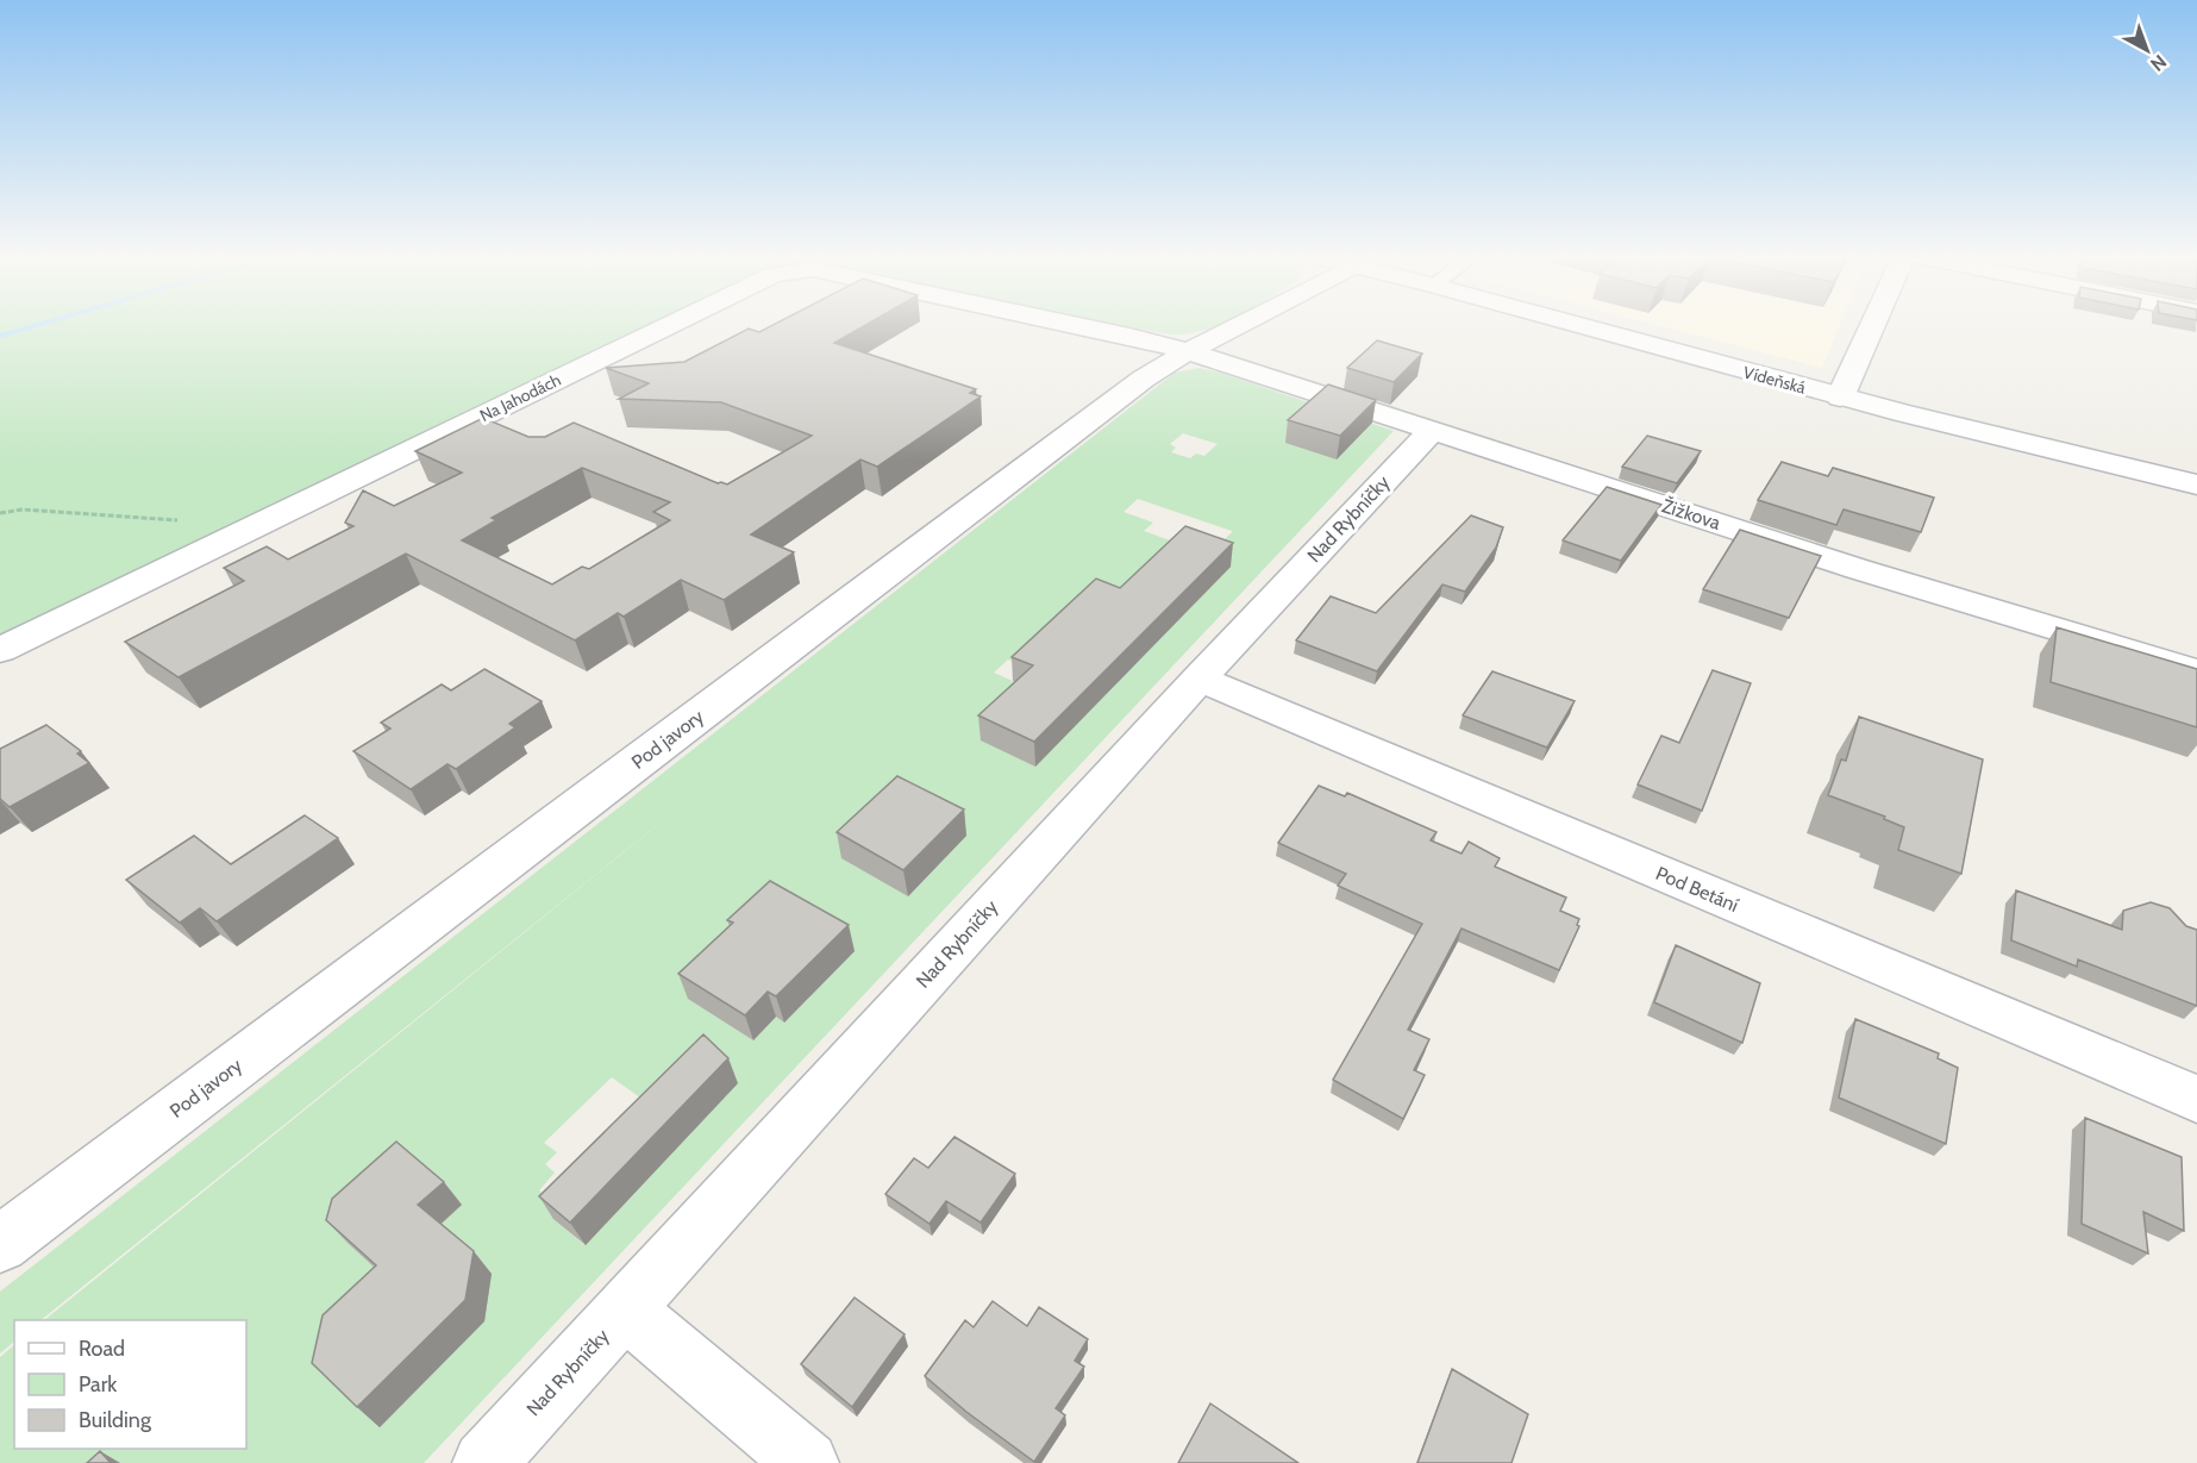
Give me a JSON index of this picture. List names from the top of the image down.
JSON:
{
  "streets": {
    "street": [
      "Vídeňská",
      "Na Jahodách",
      "Žižkova",
      "Nad Rybníčky",
      "Pod javory",
      "Pod Betání"
    ]
  },
  "crossings": [
    ["Na Jahodách", "Žižkova"],
    ["Na Jahodách", "Pod javory"],
    ["Žižkova", "Nad Rybníčky"],
    ["Žižkova", "Pod javory"],
    ["Nad Rybníčky", "Pod Betání"]
  ],
  "legend": ["Road", "Park", "Building"],
  "north": "bottom right"
}
